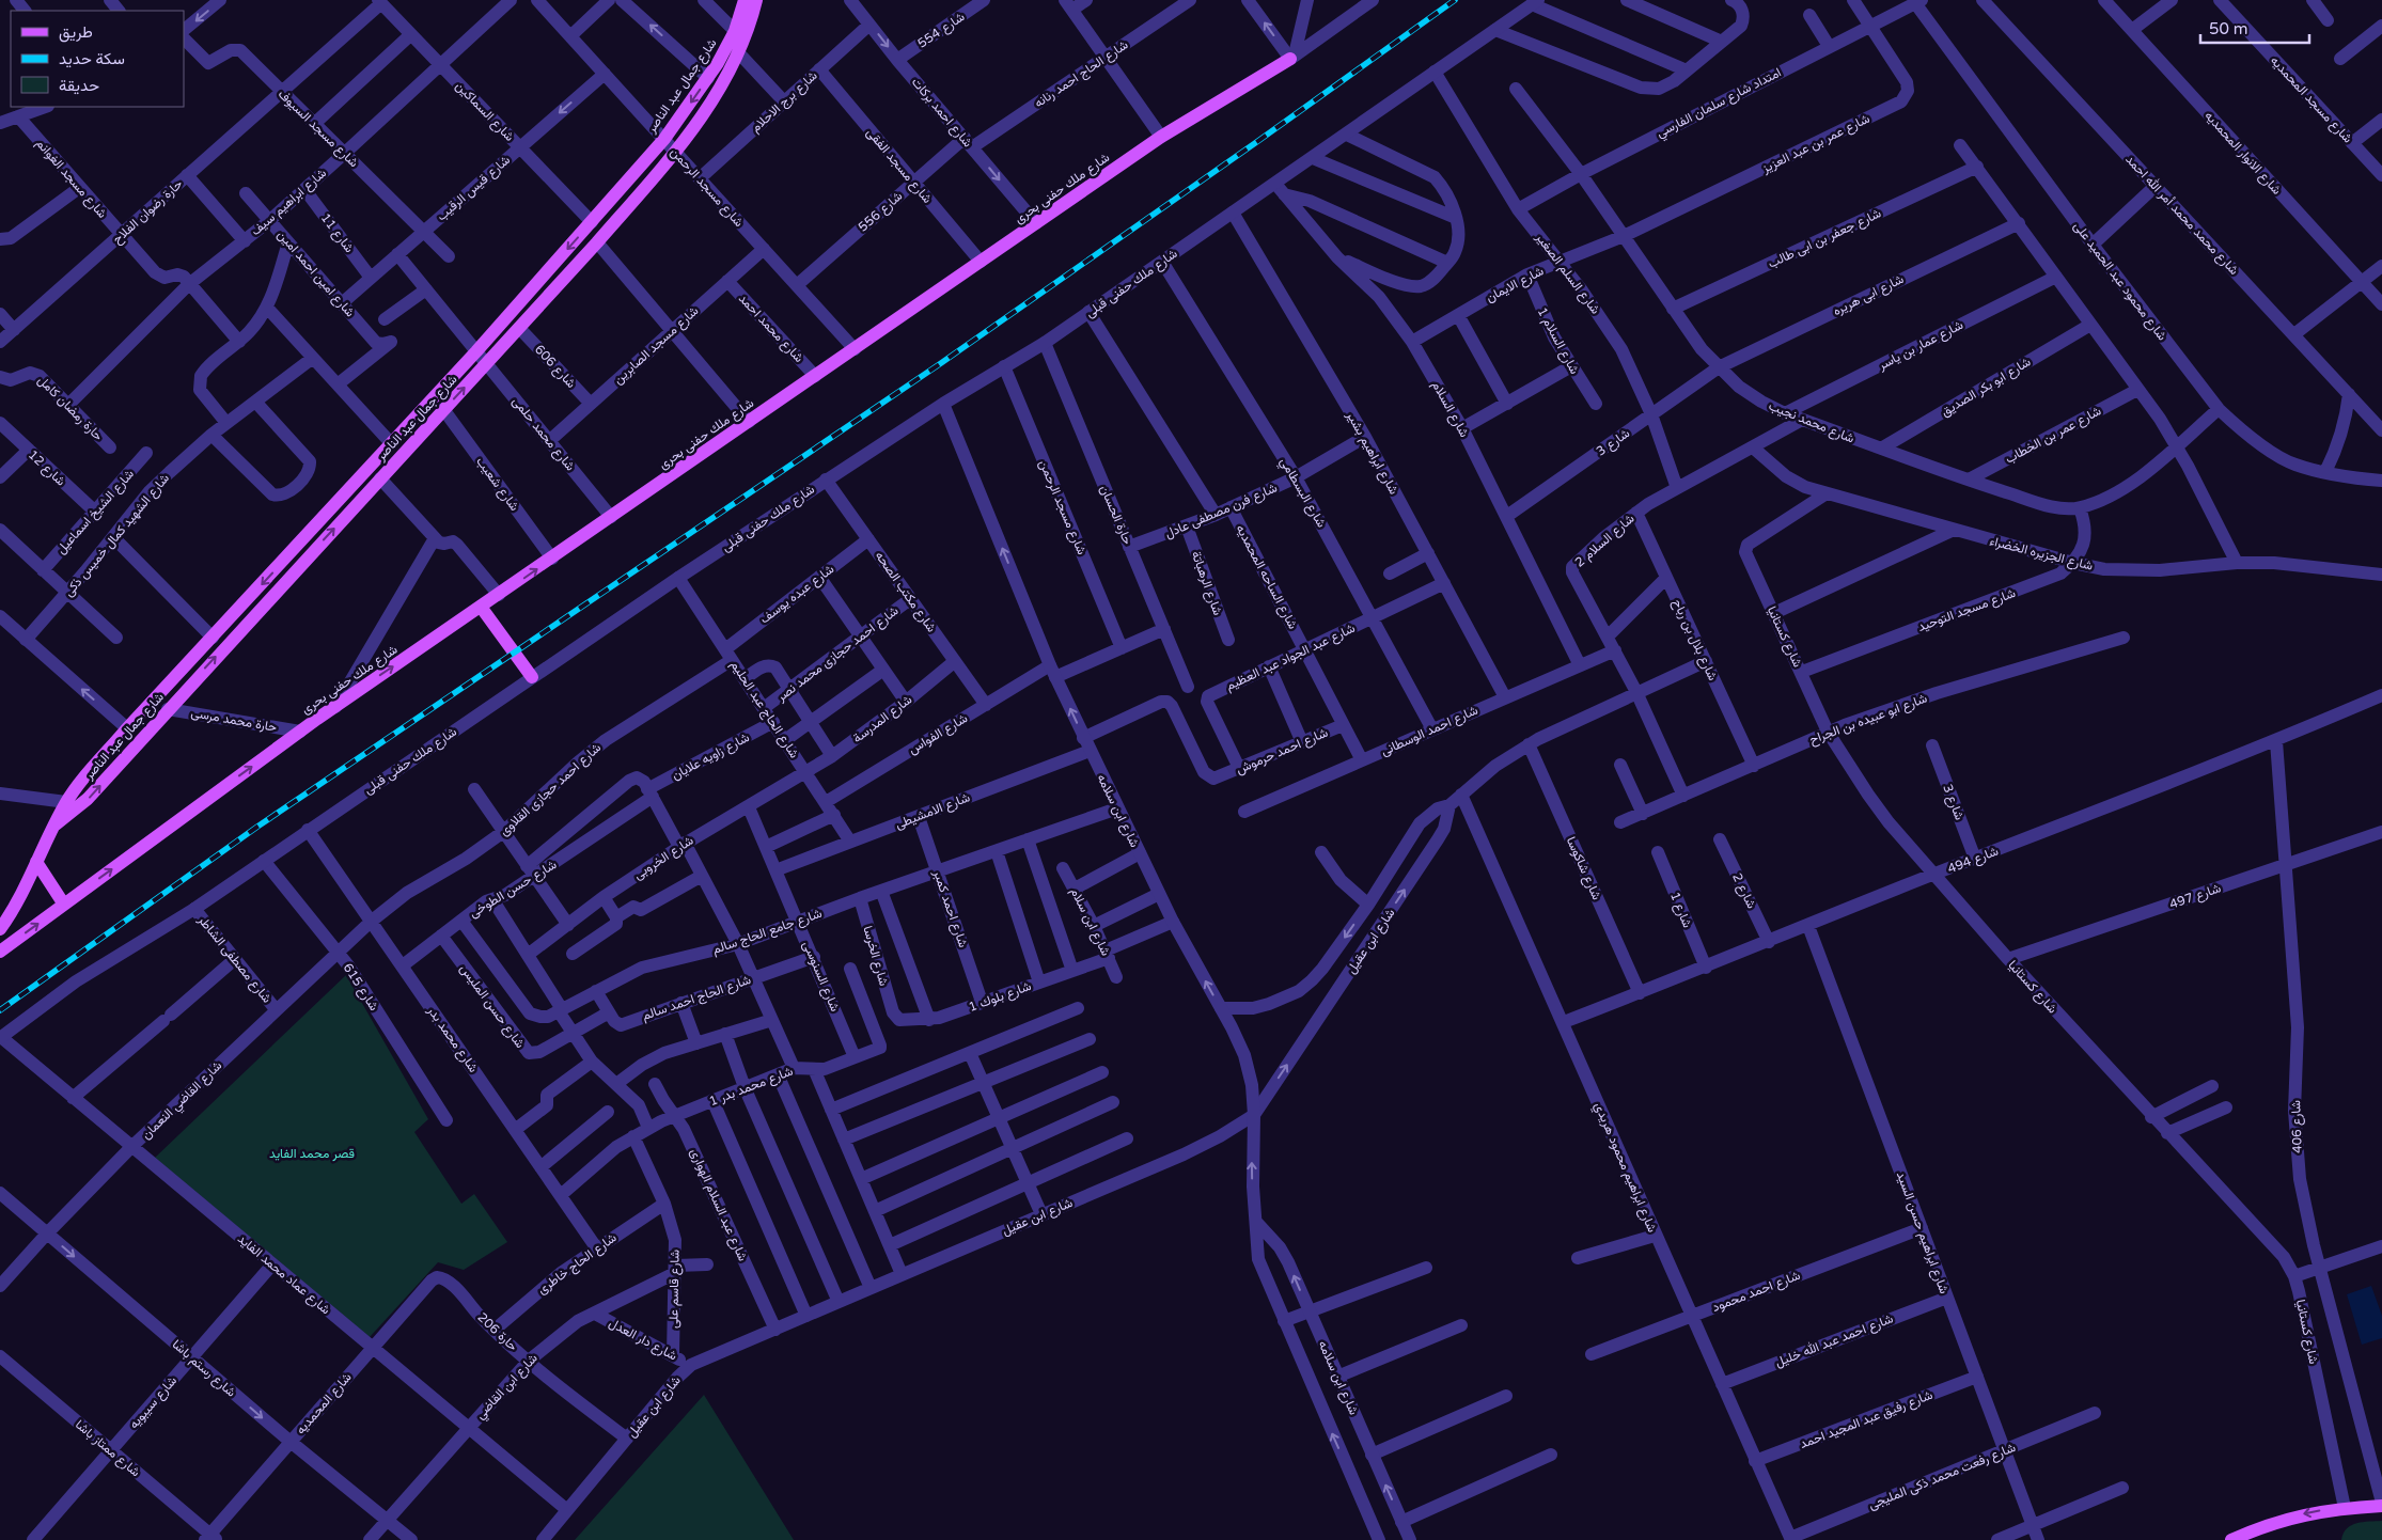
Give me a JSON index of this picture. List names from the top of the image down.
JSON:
{
  "streets": {
    "main road": ["شارع جمال عبد الناصر", "شارع ملك حفنى بحرى"],
    "street": [
      "شارع 554",
      "شارع الحاج احمد رنانه",
      "شارع مسجد المحمديه",
      "شارع برج الاحلام",
      "امتداد شارع سلمان الفارسي",
      "شارع السماكين",
      "شارع احمد بركات",
      "شارع مسجد السيوف",
      "شارع عمر بن عبد العزيز",
      "شارع الانوار المحمديه",
      "شارع مسجد الفقى",
      "شارع مسجد الغوانم",
      "شارع مسجد الرحمن",
      "شارع قيس الرقيب",
      "شارع ابراهيم سيف",
      "حارة رضوان الفلاح",
      "شارع 556",
      "شارع محمد محمد أمر الله احمد",
      "شارع 11",
      "شارع جعفر بن ابى طالب",
      "شارع امين احمد امين",
      "شارع السلم الصغير",
      "شارع محمود عبد الحميد على",
      "شارع ملك حفنى قبلى",
      "شارع الايمان",
      "شارع ابى هريره",
      "شارع محمد احمد",
      "شارع السلام 1",
      "شارع مسجد الصابرين",
      "شارع عمار بن ياسر",
      "شارع 606",
      "شارع ابو بكر الصديق",
      "حارة رمضان كامل",
      "شارع السلام",
      "شارع محمد نجيب",
      "شارع محمد حلمى",
      "شارع عمر بن الخطاب",
      "شارع 3",
      "شارع ابراهيم بشير",
      "شارع 12",
      "شارع شعيب",
      "شارع البسطامي",
      "شارع فرن مصطفى عادل",
      "شارع الشيخ اسماعيل",
      "حارة الحسان",
      "شارع الشهيد كمال خميس ذكى",
      "شارع السلام 2",
      "شارع الجزيره الخضراء",
      "شارع الساحه المحمديه",
      "شارع الرهباتة",
      "شارع مكتب الصحه",
      "شارع عبده يوسف",
      "شارع مسجد التوحيد",
      "شارع كستانيا",
      "شارع بلال بن رباح",
      "شارع احمد حجازى محمد نصر",
      "شارع عبد الجواد عبد العظيم",
      "شارع الحاج عبد الحليم",
      "شارع المدرسة",
      "شارع ابو عبيده بن الجراح",
      "حارة محمد مرسى",
      "شارع احمد الوسطانى",
      "شارع الفواس",
      "شارع احمد حرموش",
      "شارع زاويه علايان",
      "شارع احمد حجازى القلاوى",
      "شارع الامشيطى",
      "شارع ابن سلامه",
      "شارع الخروبى",
      "شارع 494",
      "شارع شاكوسا",
      "شارع حسن الطوخى",
      "شارع 2",
      "شارع 497",
      "شارع احمد كمبر",
      "شارع 1",
      "شارع ابن سلام",
      "شارع جامع الحاج سالم",
      "شارع ابن عقيل",
      "شارع الخرسا",
      "شارع مصطفى الشاطر",
      "شارع السنوسى",
      "شارع 615",
      "شارع بلوك 1",
      "شارع الحاج احمد سالم",
      "شارع حسن المليس",
      "شارع محمد بدر",
      "شارع محمد بدر 1",
      "شارع القاضي النعمان",
      "شارع 406",
      "شارع ابراهيم محمود هريدي",
      "شارع عبد السلام الهوارى",
      "شارع ابراهيم حسن السيد",
      "شارع الحاج خاطرى",
      "شارع عماد محمد الفايد",
      "شارع قاسم على",
      "شارع احمد محمود",
      "حارة 206",
      "شارع دار العدل",
      "شارع احمد عبد الله خليل",
      "شارع رستم باشا",
      "شارع ابن القاضي",
      "شارع سيبويه",
      "شارع المحمديه",
      "شارع رفيق عبد المجيد احمد",
      "شارع ممتاز باشا",
      "شارع رفعت محمد ذكى المليجى"
    ]
  },
  "crossings": [
    ["شارع 554", "شارع احمد بركات"],
    ["شارع الحاج احمد رنانه", "شارع احمد بركات"],
    ["شارع الحاج احمد رنانه", "شارع 556"],
    ["شارع جمال عبد الناصر", "شارع السماكين"],
    ["شارع جمال عبد الناصر", "شارع مسجد الرحمن"],
    ["شارع جمال عبد الناصر", "شارع 606"],
    ["شارع جمال عبد الناصر", "شارع محمد حلمى"],
    ["شارع جمال عبد الناصر", "شارع شعيب"],
    ["شارع جمال عبد الناصر", "حارة محمد مرسى"],
    ["شارع برج الاحلام", "شارع احمد بركات"],
    ["شارع برج الاحلام", "شارع مسجد الفقى"],
    ["شارع برج الاحلام", "شارع مسجد الرحمن"],
    ["امتداد شارع سلمان الفارسي", "شارع عمر بن عبد العزيز"],
    ["امتداد شارع سلمان الفارسي", "شارع السلم الصغير"],
    ["امتداد شارع سلمان الفارسي", "شارع محمود عبد الحميد على"],
    ["امتداد شارع سلمان الفارسي", "شارع محمد نجيب"],
    ["شارع السماكين", "شارع قيس الرقيب"],
    ["شارع السماكين", "شارع ابراهيم سيف"],
    ["شارع السماكين", "حارة رضوان الفلاح"],
    ["شارع احمد بركات", "شارع ملك حفنى بحرى"],
    ["شارع احمد بركات", "شارع 556"],
    ["شارع مسجد السيوف", "شارع قيس الرقيب"],
    ["شارع مسجد السيوف", "شارع ابراهيم سيف"],
    ["شارع مسجد السيوف", "حارة رضوان الفلاح"],
    ["شارع عمر بن عبد العزيز", "شارع الايمان"],
    ["شارع عمر بن عبد العزيز", "شارع محمد نجيب"],
    ["شارع مسجد الفقى", "شارع ملك حفنى بحرى"],
    ["شارع مسجد الفقى", "شارع 556"],
    ["شارع مسجد الغوانم", "شارع ابراهيم سيف"],
    ["شارع مسجد الغوانم", "حارة رضوان الفلاح"],
    ["شارع مسجد الرحمن", "شارع قيس الرقيب"],
    ["شارع مسجد الرحمن", "شارع ملك حفنى بحرى"],
    ["شارع مسجد الرحمن", "شارع 556"],
    ["شارع مسجد الرحمن", "شارع ملك حفنى قبلى"],
    ["شارع مسجد الرحمن", "شارع مسجد الصابرين"],
    ["شارع مسجد الرحمن", "شارع الفواس"],
    ["شارع قيس الرقيب", "شارع 11"],
    ["شارع قيس الرقيب", "شارع امين احمد امين"],
    ["شارع قيس الرقيب", "شارع محمد حلمى"],
    ["شارع ملك حفنى بحرى", "شارع محمد احمد"],
    ["شارع ملك حفنى بحرى", "شارع محمد حلمى"],
    ["شارع ملك حفنى بحرى", "شارع شعيب"],
    ["شارع ملك حفنى بحرى", "حارة محمد مرسى"],
    ["شارع ابراهيم سيف", "شارع 11"],
    ["شارع ابراهيم سيف", "شارع امين احمد امين"],
    ["شارع ابراهيم سيف", "حارة رمضان كامل"],
    ["شارع جعفر بن ابى طالب", "شارع محمد نجيب"],
    ["شارع السلم الصغير", "شارع ملك حفنى قبلى"],
    ["شارع السلم الصغير", "شارع الايمان"],
    ["شارع السلم الصغير", "شارع 3"],
    ["شارع السلم الصغير", "شارع السلام 2"],
    ["شارع محمود عبد الحميد على", "شارع محمد نجيب"],
    ["شارع ملك حفنى قبلى", "شارع السلام"],
    ["شارع ملك حفنى قبلى", "شارع ابراهيم بشير"],
    ["شارع ملك حفنى قبلى", "شارع البسطامي"],
    ["شارع ملك حفنى قبلى", "حارة الحسان"],
    ["شارع ملك حفنى قبلى", "شارع مكتب الصحه"],
    ["شارع ملك حفنى قبلى", "شارع الحاج عبد الحليم"],
    ["شارع ملك حفنى قبلى", "شارع ابن سلامه"],
    ["شارع ملك حفنى قبلى", "شارع مصطفى الشاطر"],
    ["شارع ملك حفنى قبلى", "شارع 615"],
    ["شارع ملك حفنى قبلى", "شارع محمد بدر"],
    ["شارع ملك حفنى قبلى", "شارع عماد محمد الفايد"],
    ["شارع الايمان", "شارع السلام 1"],
    ["شارع الايمان", "شارع السلام"],
    ["شارع الايمان", "شارع محمد نجيب"],
    ["شارع ابى هريره", "شارع محمد نجيب"],
    ["شارع ابى هريره", "شارع 3"],
    ["شارع محمد احمد", "شارع مسجد الصابرين"],
    ["شارع مسجد الصابرين", "شارع 606"],
    ["شارع مسجد الصابرين", "شارع محمد حلمى"],
    ["شارع عمار بن ياسر", "شارع محمد نجيب"],
    ["شارع ابو بكر الصديق", "شارع محمد نجيب"],
    ["شارع السلام", "شارع 3"],
    ["شارع السلام", "شارع احمد الوسطانى"],
    ["شارع محمد نجيب", "شارع عمر بن الخطاب"],
    ["شارع محمد نجيب", "شارع 3"],
    ["شارع محمد نجيب", "شارع السلام 2"],
    ["شارع 3", "شارع 494"],
    ["شارع ابراهيم بشير", "شارع فرن مصطفى عادل"],
    ["شارع ابراهيم بشير", "شارع عبد الجواد عبد العظيم"],
    ["شارع ابراهيم بشير", "شارع احمد الوسطانى"],
    ["شارع 12", "شارع الشيخ اسماعيل"],
    ["شارع البسطامي", "شارع فرن مصطفى عادل"],
    ["شارع البسطامي", "شارع عبد الجواد عبد العظيم"],
    ["شارع البسطامي", "شارع احمد الوسطانى"],
    ["شارع فرن مصطفى عادل", "حارة الحسان"],
    ["شارع فرن مصطفى عادل", "شارع الساحه المحمديه"],
    ["شارع فرن مصطفى عادل", "شارع الرهباتة"],
    ["حارة الحسان", "شارع الفواس"],
    ["شارع السلام 2", "شارع الجزيره الخضراء"],
    ["شارع السلام 2", "شارع بلال بن رباح"],
    ["شارع السلام 2", "شارع ابو عبيده بن الجراح"],
    ["شارع السلام 2", "شارع احمد الوسطانى"],
    ["شارع السلام 2", "شارع ابن عقيل"],
    ["شارع الجزيره الخضراء", "شارع مسجد التوحيد"],
    ["شارع الجزيره الخضراء", "شارع كستانيا"],
    ["شارع الساحه المحمديه", "شارع عبد الجواد عبد العظيم"],
    ["شارع الساحه المحمديه", "شارع احمد الوسطانى"],
    ["شارع الساحه المحمديه", "شارع احمد حرموش"],
    ["شارع مكتب الصحه", "شارع عبده يوسف"],
    ["شارع مكتب الصحه", "شارع احمد حجازى محمد نصر"],
    ["شارع مكتب الصحه", "شارع المدرسة"],
    ["شارع مكتب الصحه", "شارع الفواس"],
    ["شارع عبده يوسف", "شارع الحاج عبد الحليم"],
    ["شارع عبده يوسف", "شارع احمد حجازى القلاوى"],
    ["شارع مسجد التوحيد", "شارع كستانيا"],
    ["شارع كستانيا", "شارع ابو عبيده بن الجراح"],
    ["شارع كستانيا", "شارع 494"],
    ["شارع كستانيا", "شارع 497"],
    ["شارع بلال بن رباح", "شارع ابو عبيده بن الجراح"],
    ["شارع بلال بن رباح", "شارع ابن عقيل"],
    ["شارع احمد حجازى محمد نصر", "شارع الحاج عبد الحليم"],
    ["شارع عبد الجواد عبد العظيم", "شارع احمد حرموش"],
    ["شارع الحاج عبد الحليم", "شارع المدرسة"],
    ["شارع الحاج عبد الحليم", "شارع الفواس"],
    ["شارع الحاج عبد الحليم", "شارع زاويه علايان"],
    ["شارع الحاج عبد الحليم", "شارع احمد حجازى القلاوى"],
    ["شارع الحاج عبد الحليم", "شارع الامشيطى"],
    ["شارع الحاج عبد الحليم", "شارع الخروبى"],
    ["شارع المدرسة", "شارع الخروبى"],
    ["شارع الفواس", "شارع ابن سلامه"],
    ["شارع احمد حرموش", "شارع ابن سلامه"],
    ["شارع زاويه علايان", "شارع حسن الطوخى"],
    ["شارع احمد حجازى القلاوى", "شارع محمد بدر"],
    ["شارع احمد حجازى القلاوى", "شارع القاضي النعمان"],
    ["شارع الامشيطى", "شارع ابن سلامه"],
    ["شارع الامشيطى", "شارع احمد كمبر"],
    ["شارع الامشيطى", "شارع السنوسى"],
    ["شارع ابن سلامه", "شارع جامع الحاج سالم"],
    ["شارع ابن سلامه", "شارع ابن عقيل"],
    ["شارع ابن سلامه", "شارع بلوك 1"],
    ["شارع الخروبى", "شارع السنوسى"],
    ["شارع 494", "شارع شاكوسا"],
    ["شارع 494", "شارع 2"],
    ["شارع 494", "شارع 1"],
    ["شارع 494", "شارع 406"],
    ["شارع 494", "شارع ابراهيم محمود هريدي"],
    ["شارع 494", "شارع ابراهيم حسن السيد"],
    ["شارع شاكوسا", "شارع ابن عقيل"],
    ["شارع حسن الطوخى", "شارع جامع الحاج سالم"],
    ["شارع حسن الطوخى", "شارع حسن المليس"],
    ["شارع حسن الطوخى", "شارع محمد بدر"],
    ["شارع 497", "شارع 406"],
    ["شارع احمد كمبر", "شارع جامع الحاج سالم"],
    ["شارع احمد كمبر", "شارع بلوك 1"],
    ["شارع ابن سلام", "شارع بلوك 1"],
    ["شارع جامع الحاج سالم", "شارع الخرسا"],
    ["شارع جامع الحاج سالم", "شارع السنوسى"],
    ["شارع ابن عقيل", "شارع ابراهيم محمود هريدي"],
    ["شارع ابن عقيل", "شارع عبد السلام الهوارى"],
    ["شارع ابن عقيل", "شارع عماد محمد الفايد"],
    ["شارع ابن عقيل", "حارة 206"],
    ["شارع ابن عقيل", "شارع دار العدل"],
    ["شارع الخرسا", "شارع بلوك 1"],
    ["شارع مصطفى الشاطر", "شارع القاضي النعمان"],
    ["شارع السنوسى", "شارع الحاج احمد سالم"],
    ["شارع السنوسى", "شارع محمد بدر 1"],
    ["شارع 615", "شارع القاضي النعمان"],
    ["شارع الحاج احمد سالم", "شارع حسن المليس"],
    ["شارع محمد بدر", "شارع محمد بدر 1"],
    ["شارع محمد بدر", "شارع القاضي النعمان"],
    ["شارع محمد بدر", "شارع الحاج خاطرى"],
    ["شارع محمد بدر 1", "شارع عبد السلام الهوارى"],
    ["شارع محمد بدر 1", "شارع قاسم على"],
    ["شارع القاضي النعمان", "شارع عماد محمد الفايد"],
    ["شارع القاضي النعمان", "شارع رستم باشا"],
    ["شارع ابراهيم محمود هريدي", "شارع احمد محمود"],
    ["شارع ابراهيم محمود هريدي", "شارع احمد عبد الله خليل"],
    ["شارع ابراهيم محمود هريدي", "شارع رفيق عبد المجيد احمد"],
    ["شارع ابراهيم محمود هريدي", "شارع رفعت محمد ذكى المليجى"],
    ["شارع ابراهيم حسن السيد", "شارع احمد محمود"],
    ["شارع ابراهيم حسن السيد", "شارع احمد عبد الله خليل"],
    ["شارع ابراهيم حسن السيد", "شارع رفيق عبد المجيد احمد"],
    ["شارع ابراهيم حسن السيد", "شارع رفعت محمد ذكى المليجى"],
    ["شارع الحاج خاطرى", "شارع قاسم على"],
    ["شارع الحاج خاطرى", "حارة 206"],
    ["شارع عماد محمد الفايد", "شارع ابن القاضي"],
    ["شارع عماد محمد الفايد", "شارع سيبويه"],
    ["شارع عماد محمد الفايد", "شارع المحمديه"],
    ["شارع قاسم على", "شارع دار العدل"],
    ["شارع قاسم على", "شارع ابن القاضي"],
    ["حارة 206", "شارع ابن القاضي"],
    ["حارة 206", "شارع المحمديه"],
    ["شارع دار العدل", "شارع ابن القاضي"],
    ["شارع رستم باشا", "شارع ابن القاضي"],
    ["شارع رستم باشا", "شارع سيبويه"],
    ["شارع رستم باشا", "شارع المحمديه"],
    ["شارع سيبويه", "شارع ممتاز باشا"],
    ["شارع المحمديه", "شارع ممتاز باشا"]
  ],
  "one_way": ["شارع احمد بركات", "شارع ابن سلامه", "شارع رستم باشا"],
  "parks": ["قصر محمد الفايد"],
  "legend": ["طريق", "سكة حديد", "حديقة"],
  "scale_bar": "50 m"
}
